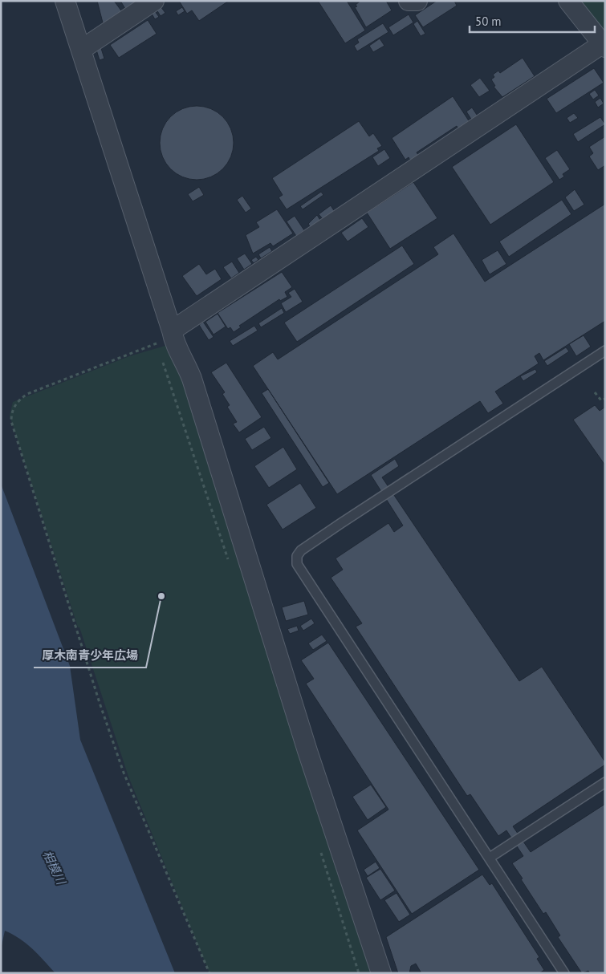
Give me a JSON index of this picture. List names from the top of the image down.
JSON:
{
  "water": ["相模川"],
  "places": ["厚木南青少年広場"],
  "scale_bar": "50 m"
}
